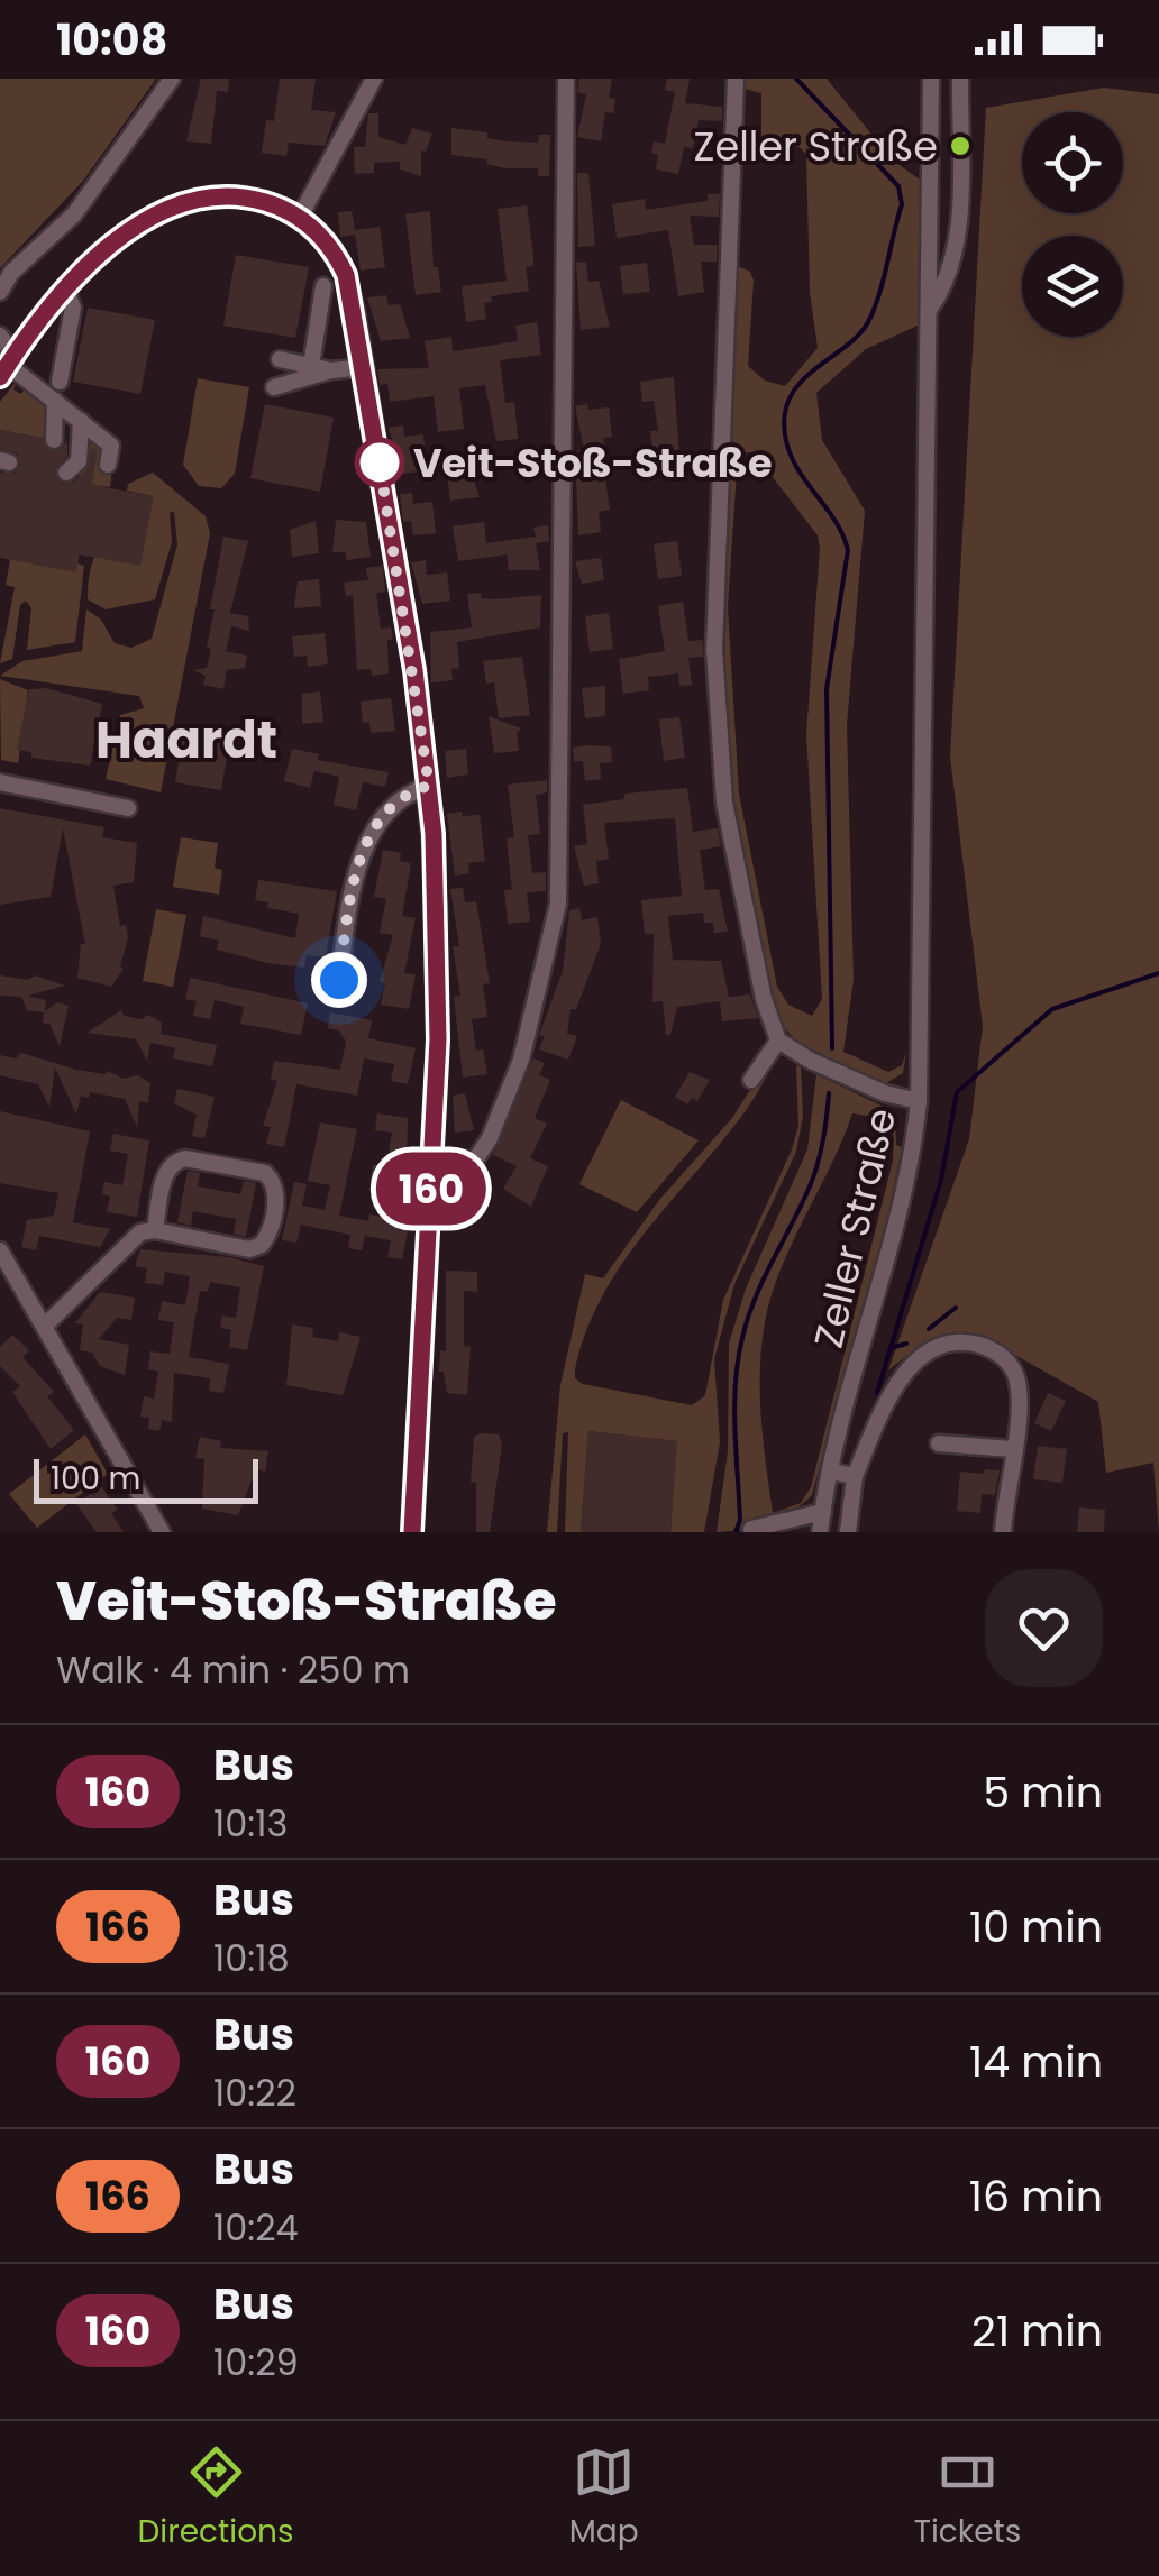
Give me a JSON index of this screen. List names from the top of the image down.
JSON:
{
  "streets": {
    "street": ["Zeller Straße"]
  },
  "districts": ["Haardt"],
  "places": ["Zeller Straße", "Veit-Stoß-Straße"],
  "lines": ["bus line 160"],
  "scale_bar": "100 m",
  "page": {
    "status": "10:08",
    "on_map": "160",
    "scale": "100 m",
    "heading": ["Veit-Stoß-Straße", "Walk · 4 min · 250 m"],
    "list": [
      {
        "mark": "160",
        "name": "Bus",
        "note": "10:13",
        "value": "5 min"
      },
      {
        "mark": "166",
        "name": "Bus",
        "note": "10:18",
        "value": "10 min"
      },
      {
        "mark": "160",
        "name": "Bus",
        "note": "10:22",
        "value": "14 min"
      },
      {
        "mark": "166",
        "name": "Bus",
        "note": "10:24",
        "value": "16 min"
      },
      {
        "mark": "160",
        "name": "Bus",
        "note": "10:29",
        "value": "21 min"
      }
    ],
    "tabs": ["Directions", "Map", "Tickets"]
  }
}
